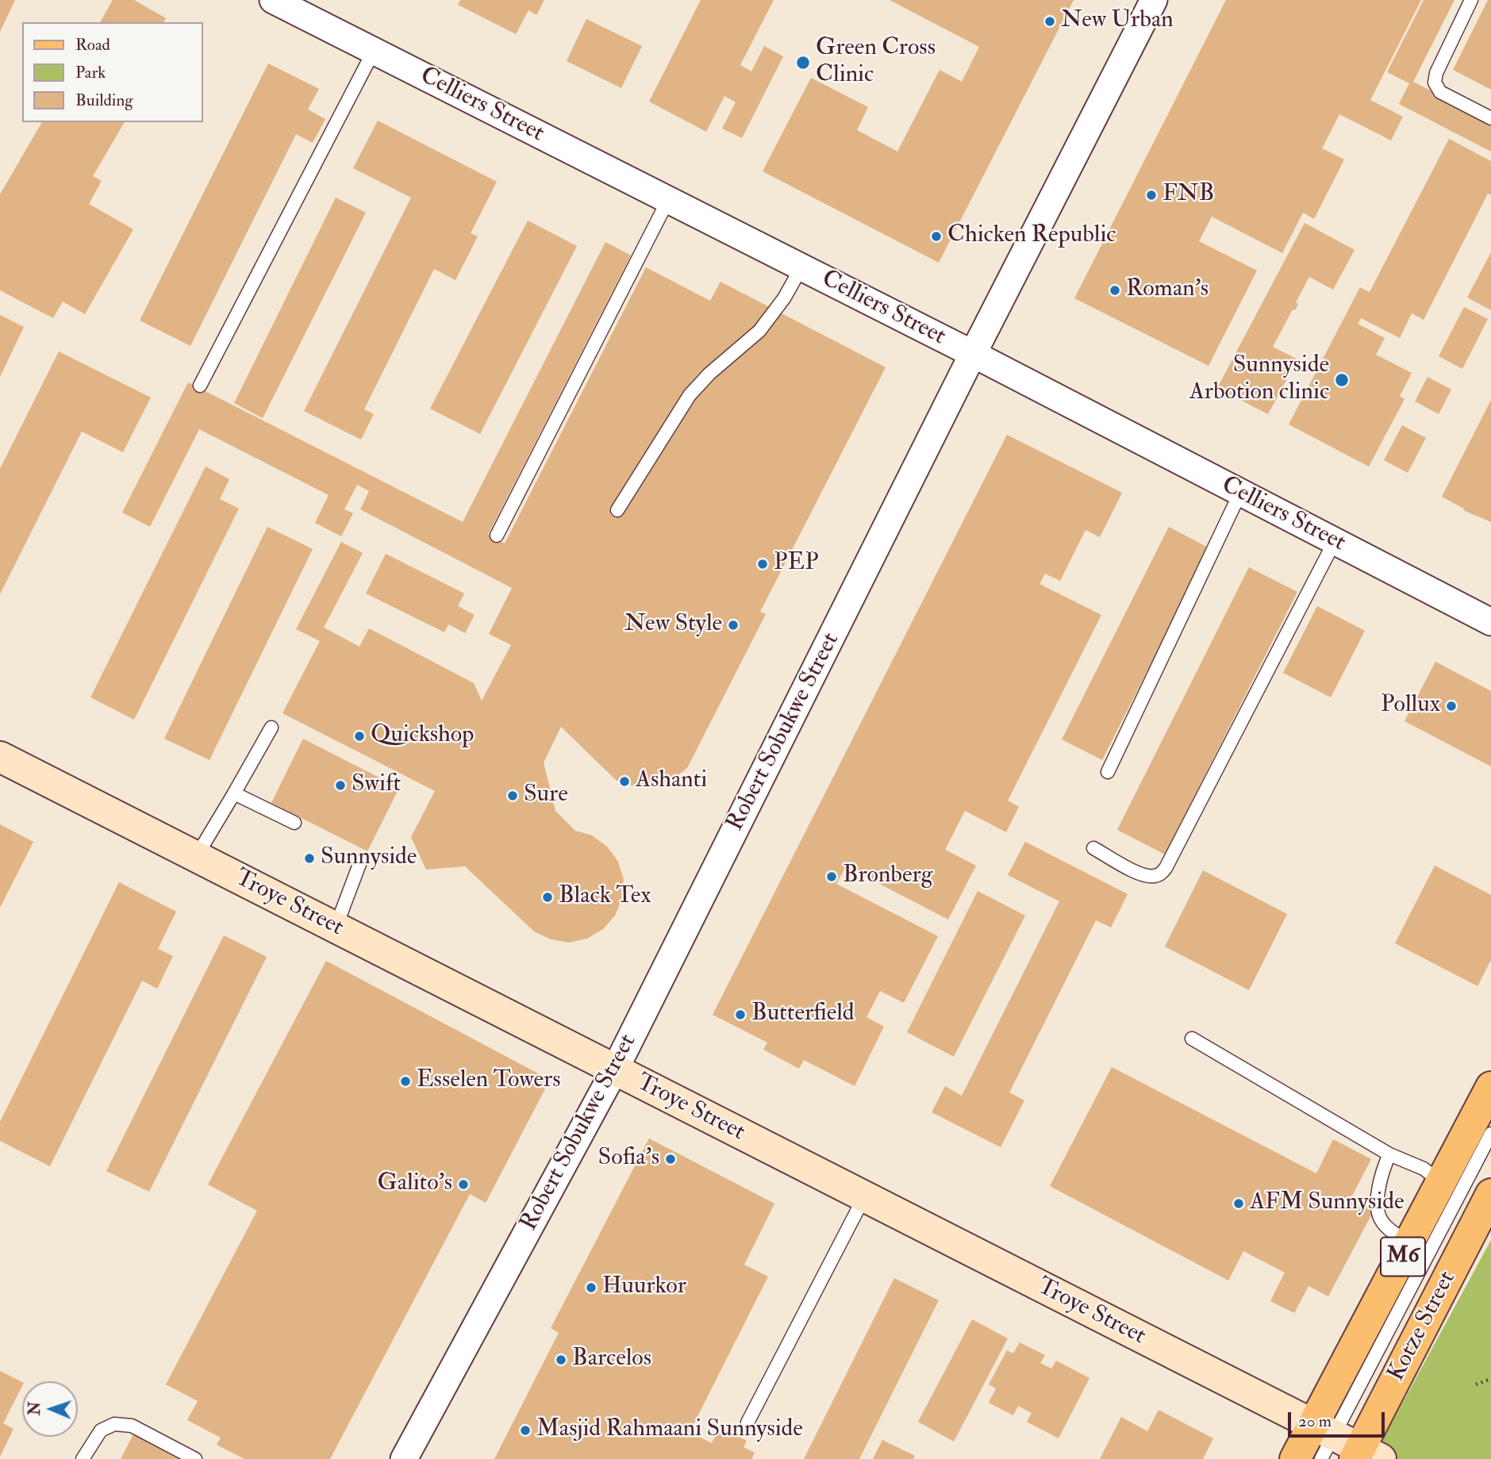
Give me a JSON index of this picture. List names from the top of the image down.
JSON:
{
  "streets": {
    "main road": ["Troye Street", "M6", "Kotze Street"],
    "street": ["Celliers Street", "Robert Sobukwe Street"]
  },
  "crossings": [
    ["Celliers Street", "Robert Sobukwe Street"],
    ["Robert Sobukwe Street", "Troye Street"],
    ["Troye Street", "Kotze Street"]
  ],
  "places": [
    "New Urban",
    "Green Cross Clinic",
    "FNB",
    "Chicken Republic",
    "Roman's",
    "Sunnyside Arbotion clinic",
    "PEP",
    "New Style",
    "Pollux",
    "Quickshop",
    "Ashanti",
    "Swift",
    "Sure",
    "Sunnyside",
    "Bronberg",
    "Black Tex",
    "Butterfield",
    "Esselen Towers",
    "Sofia's",
    "Galito's",
    "AFM Sunnyside",
    "Huurkor",
    "Barcelos",
    "Masjid Rahmaani Sunnyside"
  ],
  "legend": ["Road", "Park", "Building"],
  "scale_bar": "20 m",
  "north": "left"
}
